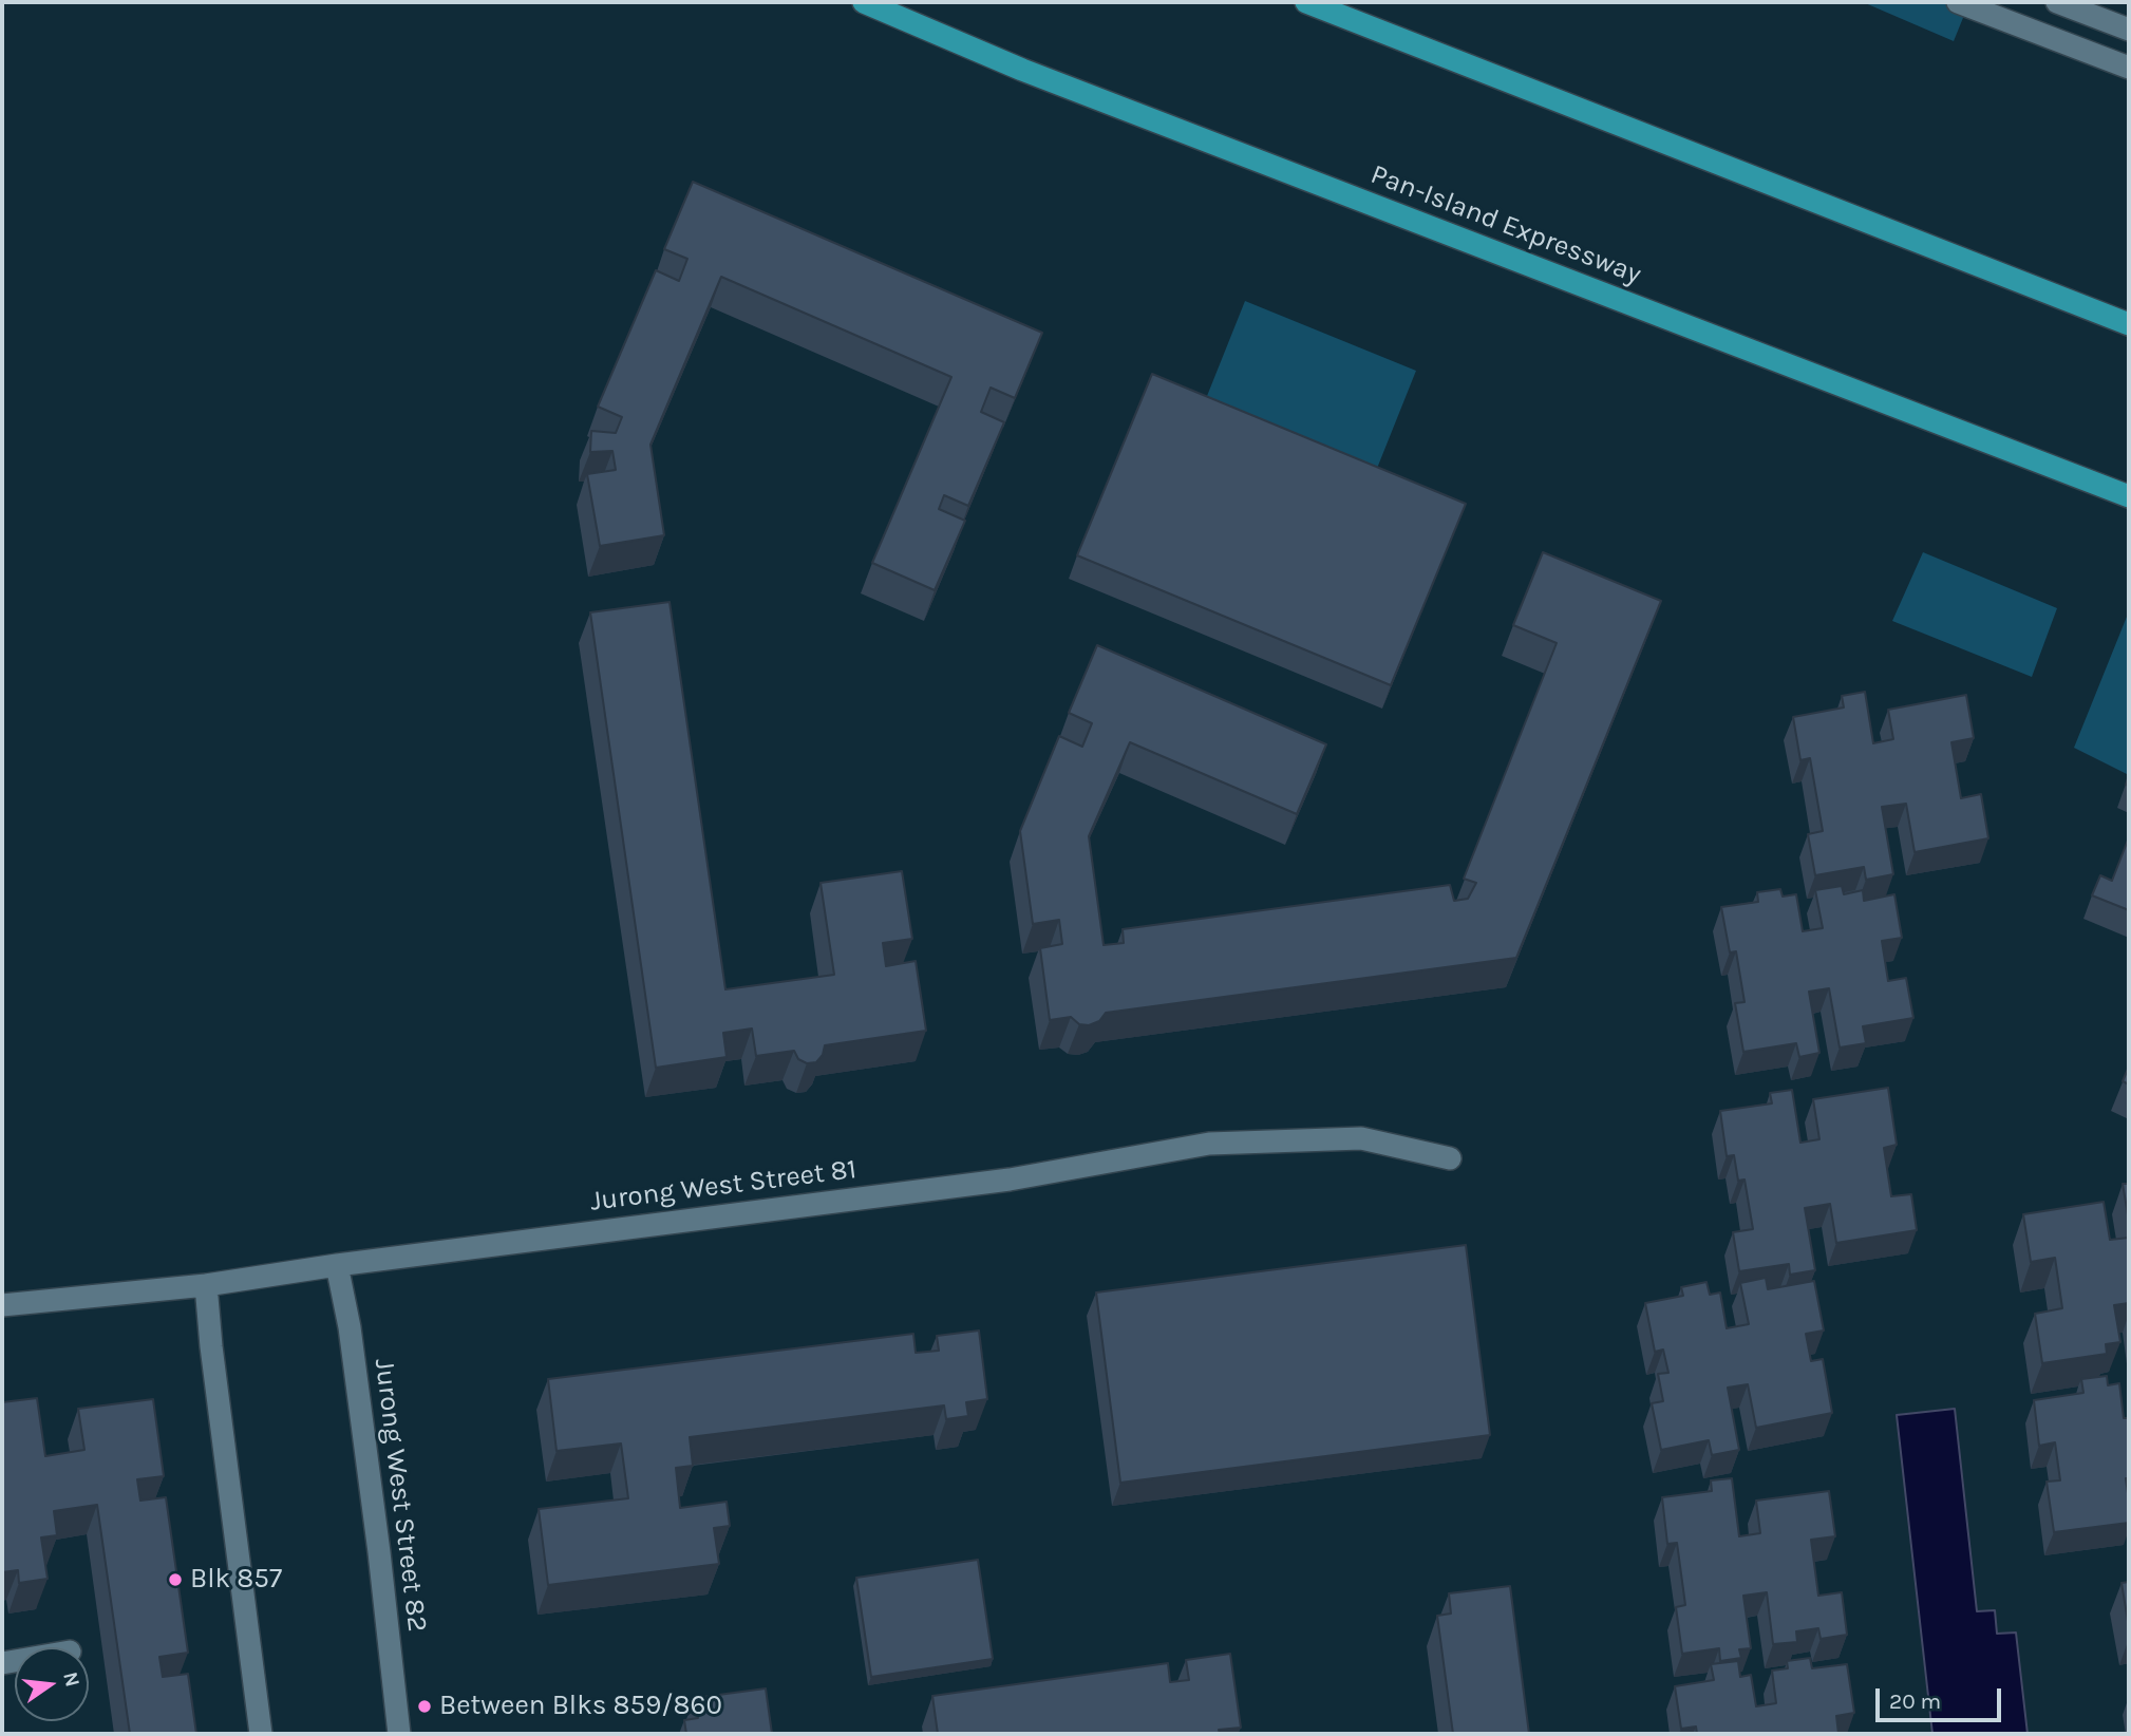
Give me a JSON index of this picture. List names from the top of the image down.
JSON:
{
  "streets": {
    "highway": ["Pan-Island Expressway"],
    "street": ["Jurong West Street 81", "Jurong West Street 82"]
  },
  "crossings": [
    ["Jurong West Street 81", "Jurong West Street 82"]
  ],
  "places": ["Blk 857", "Between Blks 859/860"],
  "scale_bar": "20 m",
  "north": "right"
}
